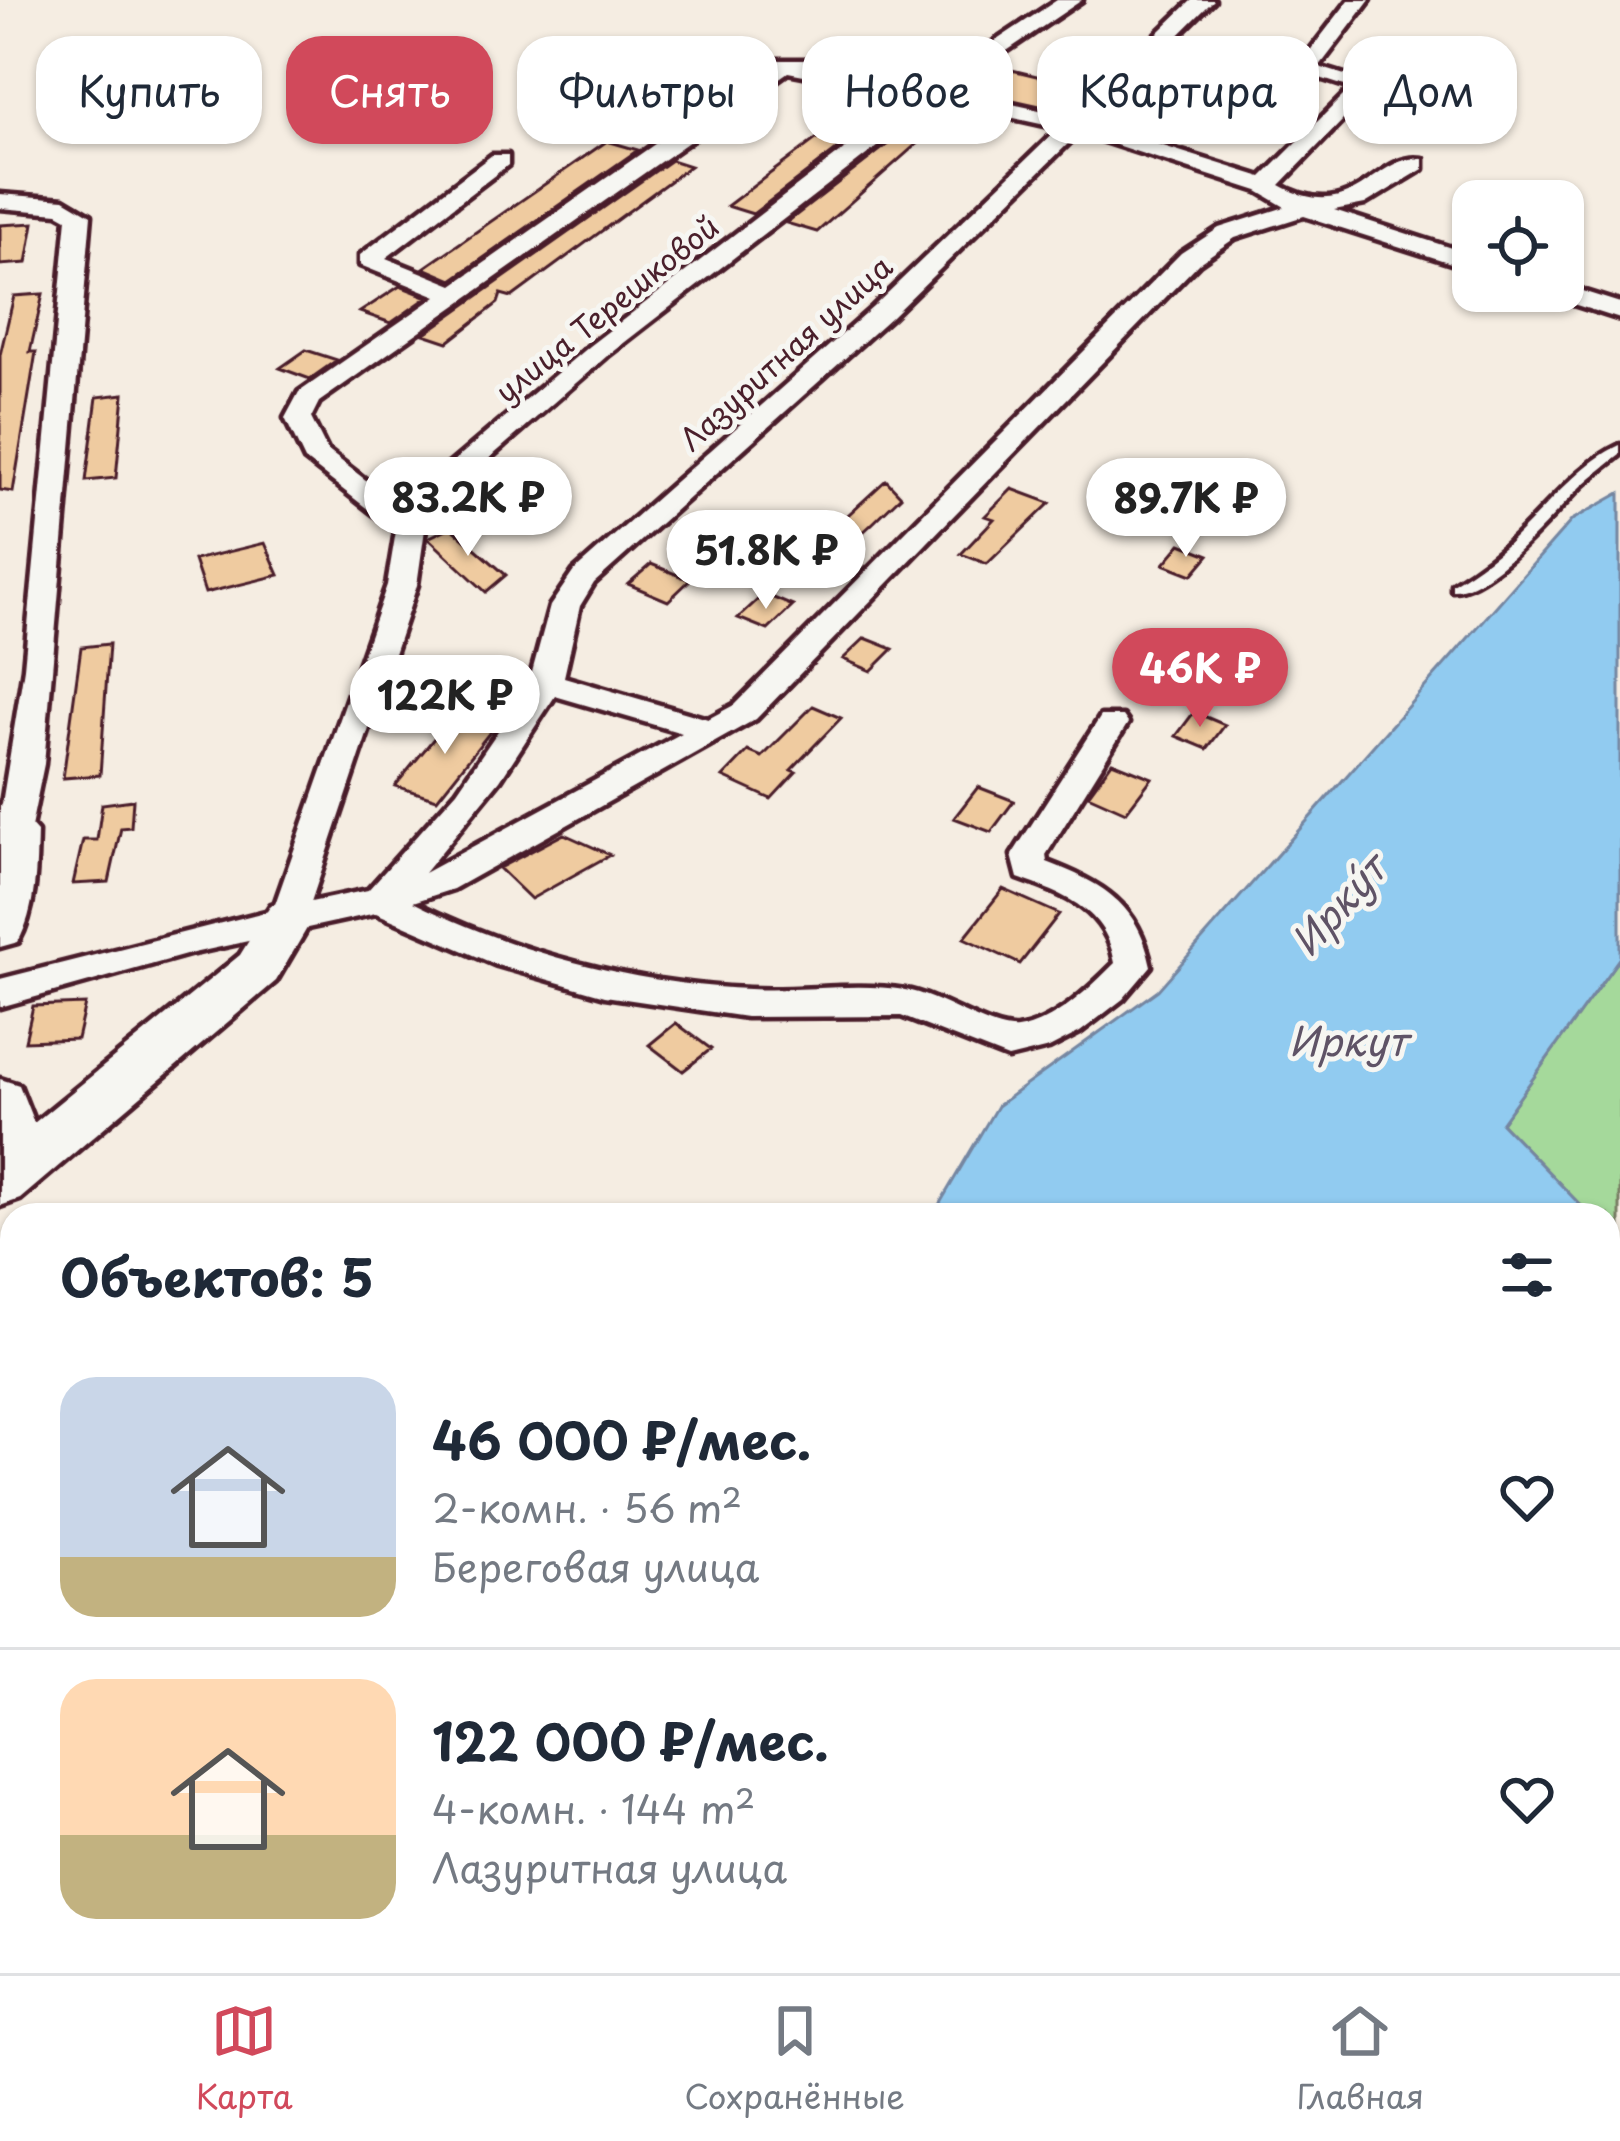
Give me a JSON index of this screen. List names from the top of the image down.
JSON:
{
  "streets": {
    "street": ["улица Терешковой", "Лазуритная улица"]
  },
  "water": ["Ирку́т", "Иркут"],
  "page": {
    "chip": [
      "Купить",
      "Снять",
      "Фильтры",
      "Новое",
      "Квартира",
      "Дом"
    ],
    "price": [
      "83.2K ₽",
      "89.7K ₽",
      "51.8K ₽",
      "46K ₽",
      "122K ₽"
    ],
    "heading": "Объектов: 5",
    "list": [
      {
        "name": "46 000 ₽/мес.",
        "note": "2-комн. · 56 m² · Береговая улица"
      },
      {
        "name": "122 000 ₽/мес.",
        "note": "4-комн. · 144 m² · Лазуритная улица"
      }
    ],
    "tabs": ["Карта", "Сохранённые", "Главная"]
  }
}
